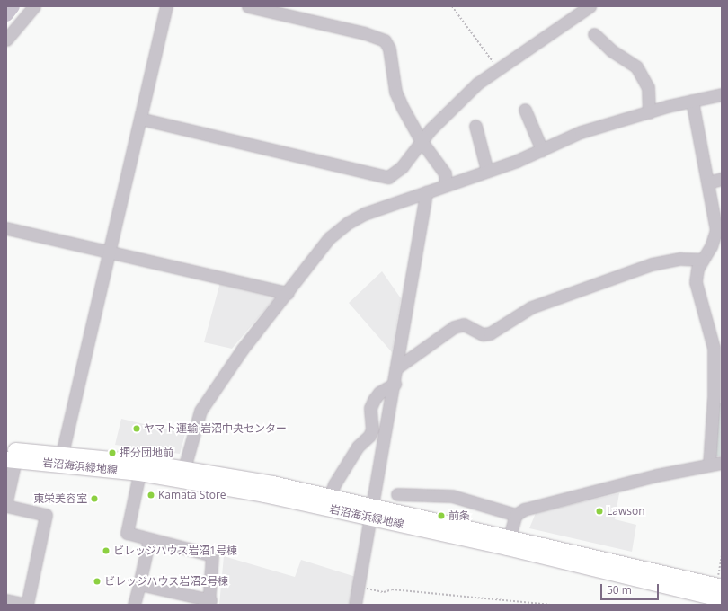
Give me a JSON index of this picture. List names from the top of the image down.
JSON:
{
  "streets": {
    "main road": ["岩沼海浜緑地線"]
  },
  "places": [
    "ヤマト運輸 岩沼中央センター",
    "押分団地前",
    "Kamata Store",
    "東栄美容室",
    "Lawson",
    "前条",
    "ビレッジハウス岩沼1号棟",
    "ビレッジハウス岩沼2号棟"
  ],
  "scale_bar": "50 m"
}
